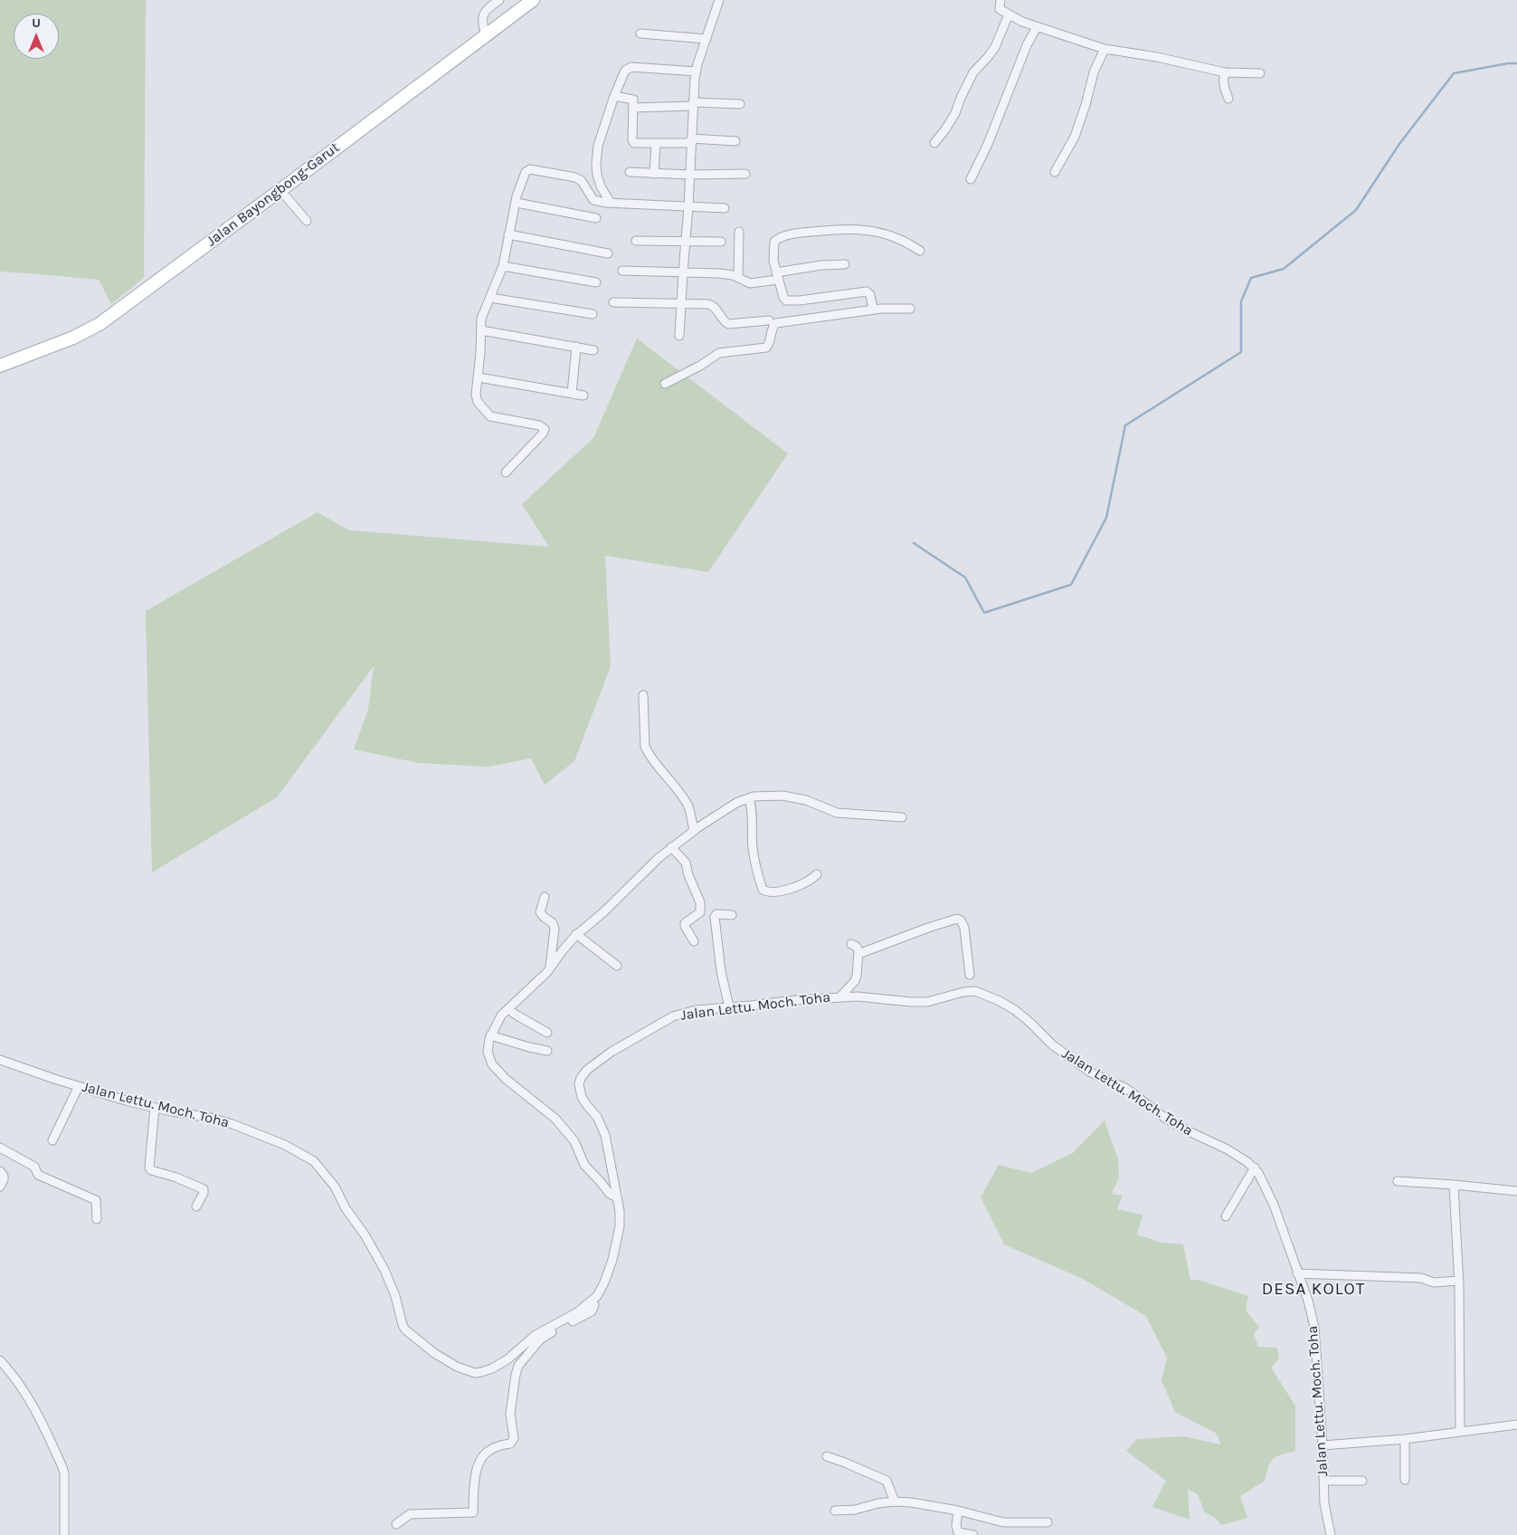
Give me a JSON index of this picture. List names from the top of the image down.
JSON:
{
  "streets": {
    "main road": ["Jalan Bayongbong-Garut"],
    "street": ["Jalan Lettu. Moch. Toha"]
  },
  "districts": ["DESA KOLOT"],
  "north": "top"
}
